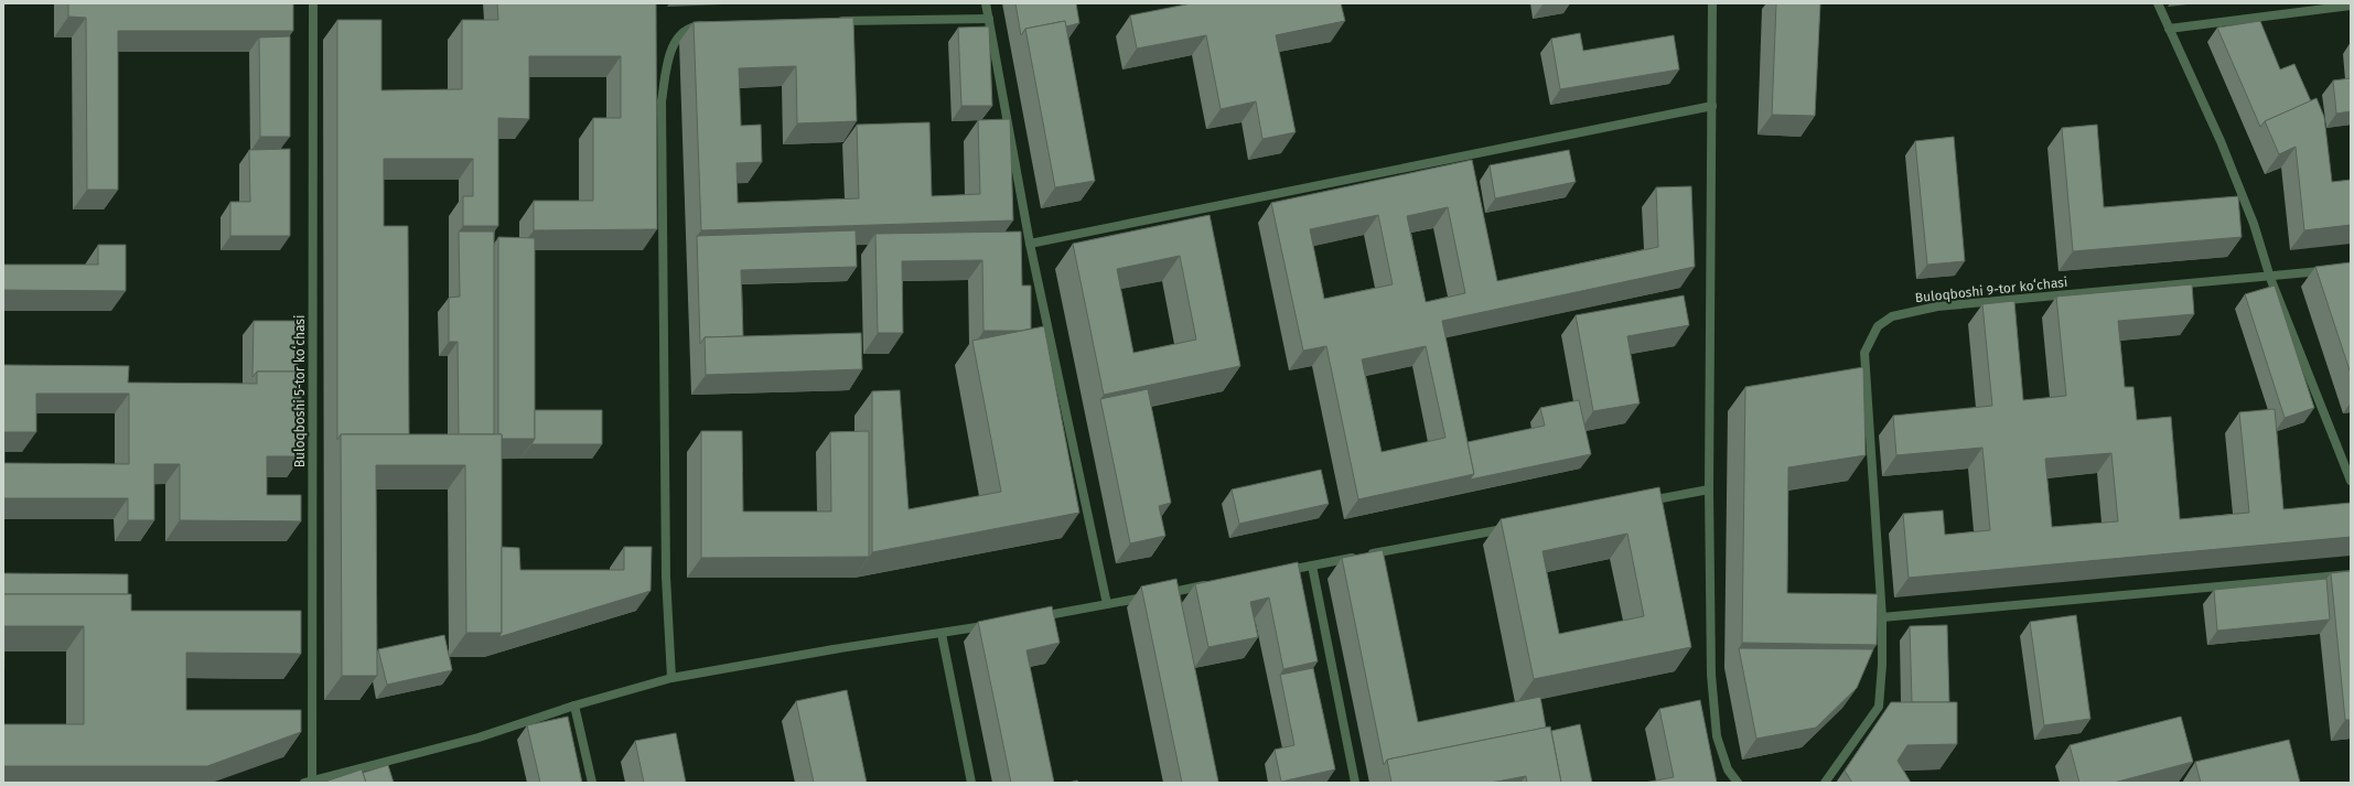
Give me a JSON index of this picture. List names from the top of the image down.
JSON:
{
  "streets": {
    "street": ["Buloqboshi 9-tor koʻchasi", "Buloqboshi 5-tor koʻchasi"]
  }
}
